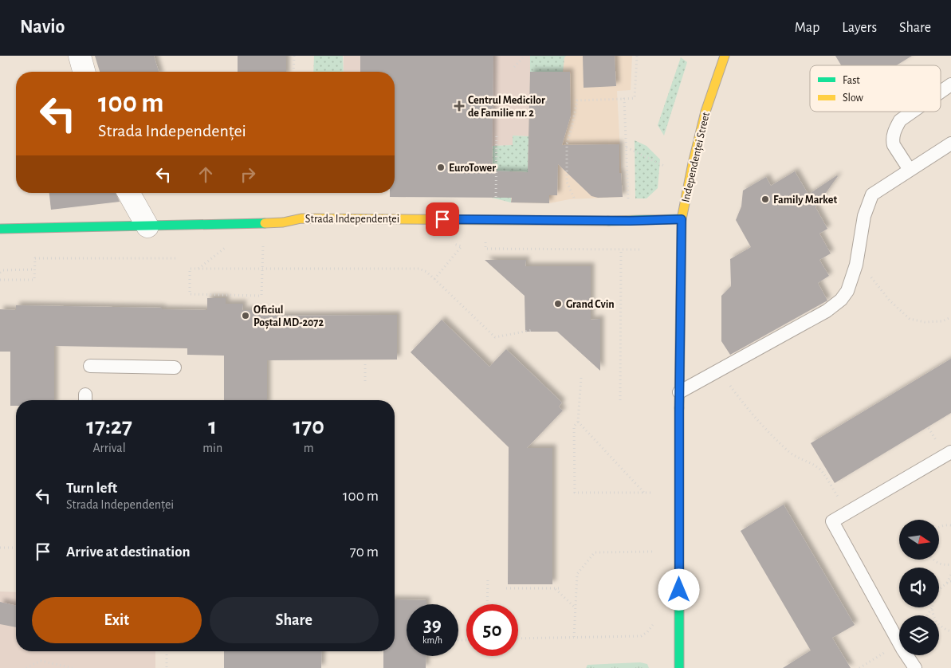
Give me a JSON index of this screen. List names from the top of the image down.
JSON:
{
  "streets": {
    "street": ["Independenței Street", "Strada Independenței"]
  },
  "crossings": [
    ["Independenței Street", "Strada Independenței"]
  ],
  "places": {
    "health": ["Centrul Medicilor de Familie nr. 2"],
    "other": [
      "EuroTower",
      "Family Market",
      "Grand Cvin",
      "Oficiul Poștal MD-2072"
    ]
  },
  "legend": ["Fast", "Slow"],
  "north": "right",
  "page": {
    "header": "Navio",
    "nav": ["Map", "Layers", "Share"],
    "turn": ["100 m", "Strada Independenței"],
    "eta": [
      "17:27",
      "Arrival",
      "1",
      "min",
      "170",
      "m"
    ],
    "list": [
      {
        "name": "Turn left",
        "note": "Strada Independenței",
        "value": "100 m"
      },
      {
        "name": "Arrive at destination",
        "value": "70 m"
      }
    ],
    "buttons": ["Exit", "Share"],
    "speed": "39 km/h",
    "limit": "50"
  }
}
